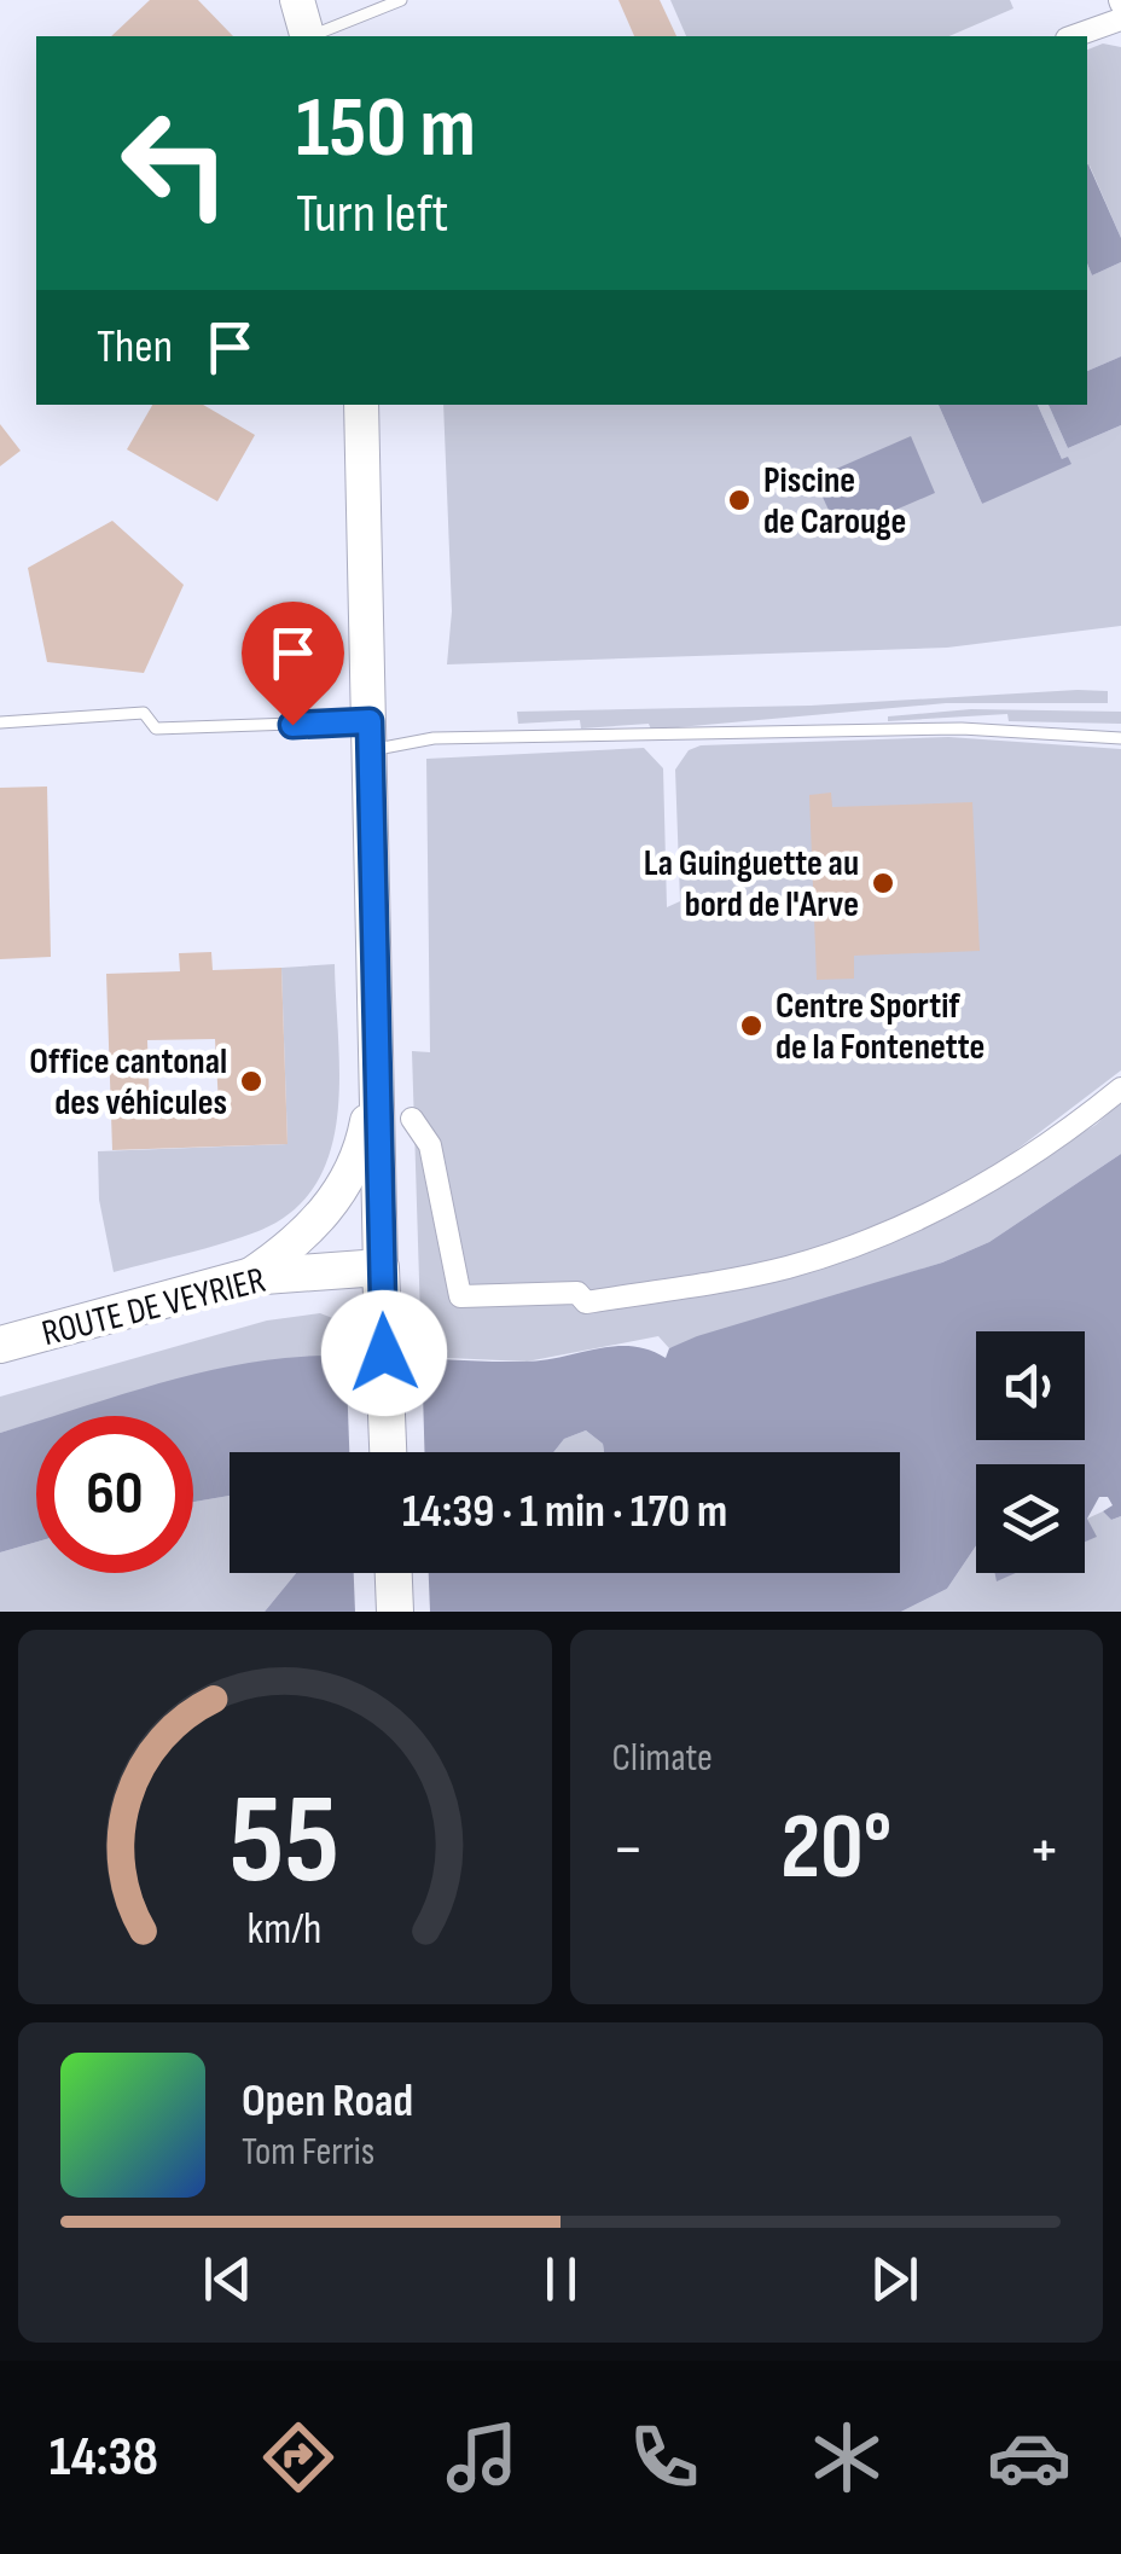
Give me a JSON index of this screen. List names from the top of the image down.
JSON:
{
  "streets": {
    "main road": ["ROUTE DE VEYRIER"]
  },
  "places": [
    "Piscine de Carouge",
    "La Guinguette au bord de l'Arve",
    "Centre Sportif de la Fontenette",
    "Office cantonal des véhicules"
  ],
  "page": {
    "turn": ["150 m", "Turn left"],
    "then": "Then",
    "limit": "60",
    "trip": "14:39 · 1 min · 170 m",
    "tile": "Climate",
    "heat": ["−", "20°", "+"],
    "song": ["Open Road", "Tom Ferris"],
    "tabs": "14:38",
    "gauge": ["55", "km/h"]
  }
}
